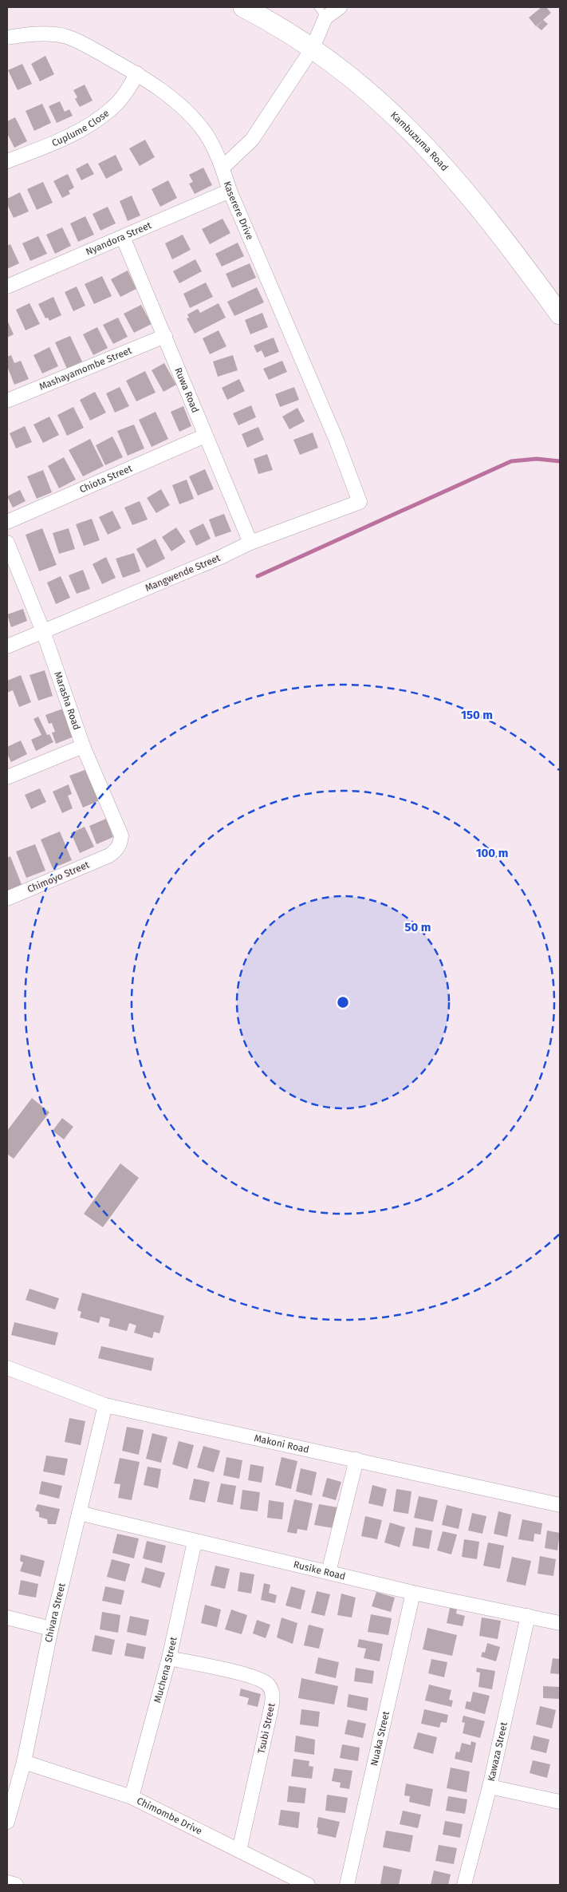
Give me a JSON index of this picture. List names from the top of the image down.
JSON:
{
  "streets": {
    "main road": ["Kambuzuma Road"],
    "street": [
      "Cuplume Close",
      "Kaserere Drive",
      "Nyandora Street",
      "Mashayamombe Street",
      "Ruwa Road",
      "Chiota Street",
      "Mangwende Street",
      "Marasha Road",
      "Chimoyo Street",
      "Makoni Road",
      "Rusike Road",
      "Chivara Street",
      "Muchena Street",
      "Tsubi Street",
      "Nuaka Street",
      "Kawaza Street",
      "Chimombe Drive"
    ]
  },
  "crossings": [
    ["Cuplume Close", "Kaserere Drive"],
    ["Kaserere Drive", "Nyandora Street"],
    ["Kaserere Drive", "Mangwende Street"],
    ["Nyandora Street", "Ruwa Road"],
    ["Mashayamombe Street", "Ruwa Road"],
    ["Ruwa Road", "Chiota Street"],
    ["Ruwa Road", "Mangwende Street"],
    ["Mangwende Street", "Marasha Road"],
    ["Marasha Road", "Chimoyo Street"],
    ["Makoni Road", "Chivara Street"],
    ["Rusike Road", "Chivara Street"],
    ["Rusike Road", "Muchena Street"],
    ["Rusike Road", "Nuaka Street"],
    ["Rusike Road", "Kawaza Street"],
    ["Chivara Street", "Chimombe Drive"],
    ["Muchena Street", "Tsubi Street"],
    ["Muchena Street", "Chimombe Drive"],
    ["Tsubi Street", "Chimombe Drive"]
  ],
  "rings": ["150 m", "100 m", "50 m"]
}
